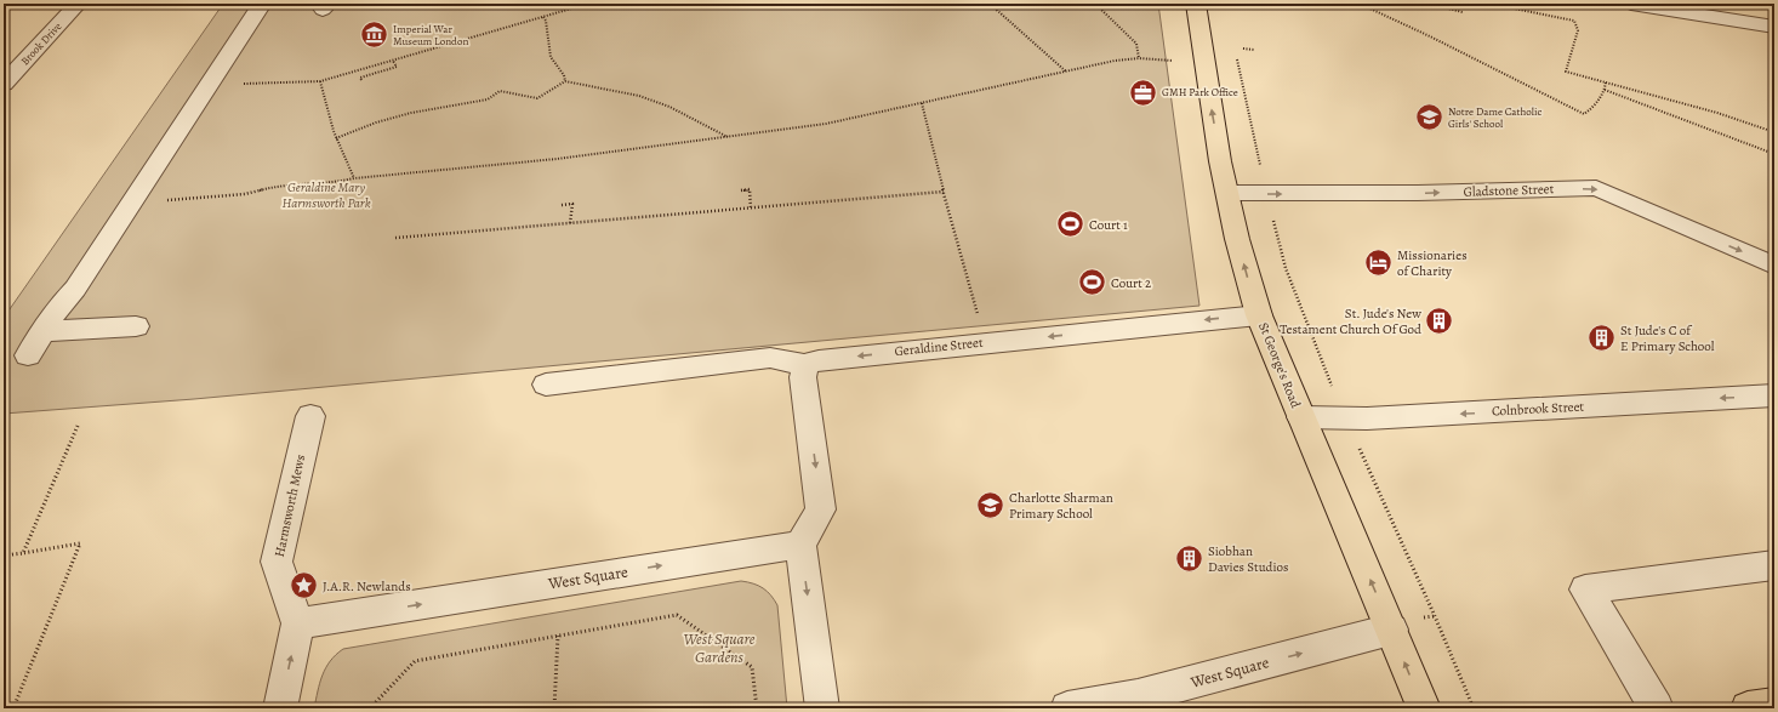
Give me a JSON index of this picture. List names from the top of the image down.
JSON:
{
  "streets": {
    "main road": ["St George's Road"],
    "street": [
      "Brook Drive",
      "Gladstone Street",
      "Geraldine Street",
      "Colnbrook Street",
      "Harmsworth Mews",
      "West Square"
    ]
  },
  "crossings": [
    ["Gladstone Street", "St George's Road"],
    ["Geraldine Street", "St George's Road"],
    ["St George's Road", "Colnbrook Street"],
    ["St George's Road", "West Square"],
    ["Harmsworth Mews", "West Square"]
  ],
  "one_way": [
    "Gladstone Street",
    "Geraldine Street",
    "St George's Road",
    "Colnbrook Street",
    "West Square"
  ],
  "parks": ["Geraldine Mary Harmsworth Park", "West Square Gardens"],
  "places": {
    "museum": ["Imperial War Museum London"],
    "office": ["GMH Park Office"],
    "school or university": ["Notre Dame Catholic Girls' School", "Charlotte Sharman Primary School"],
    "sports": ["Court 1", "Court 2"],
    "hotel": ["Missionaries of Charity"],
    "building": ["St. Jude's New Testament Church Of God", "St Jude's C of E Primary School", "Siobhan Davies Studios"],
    "place": ["J.A.R. Newlands"]
  }
}
